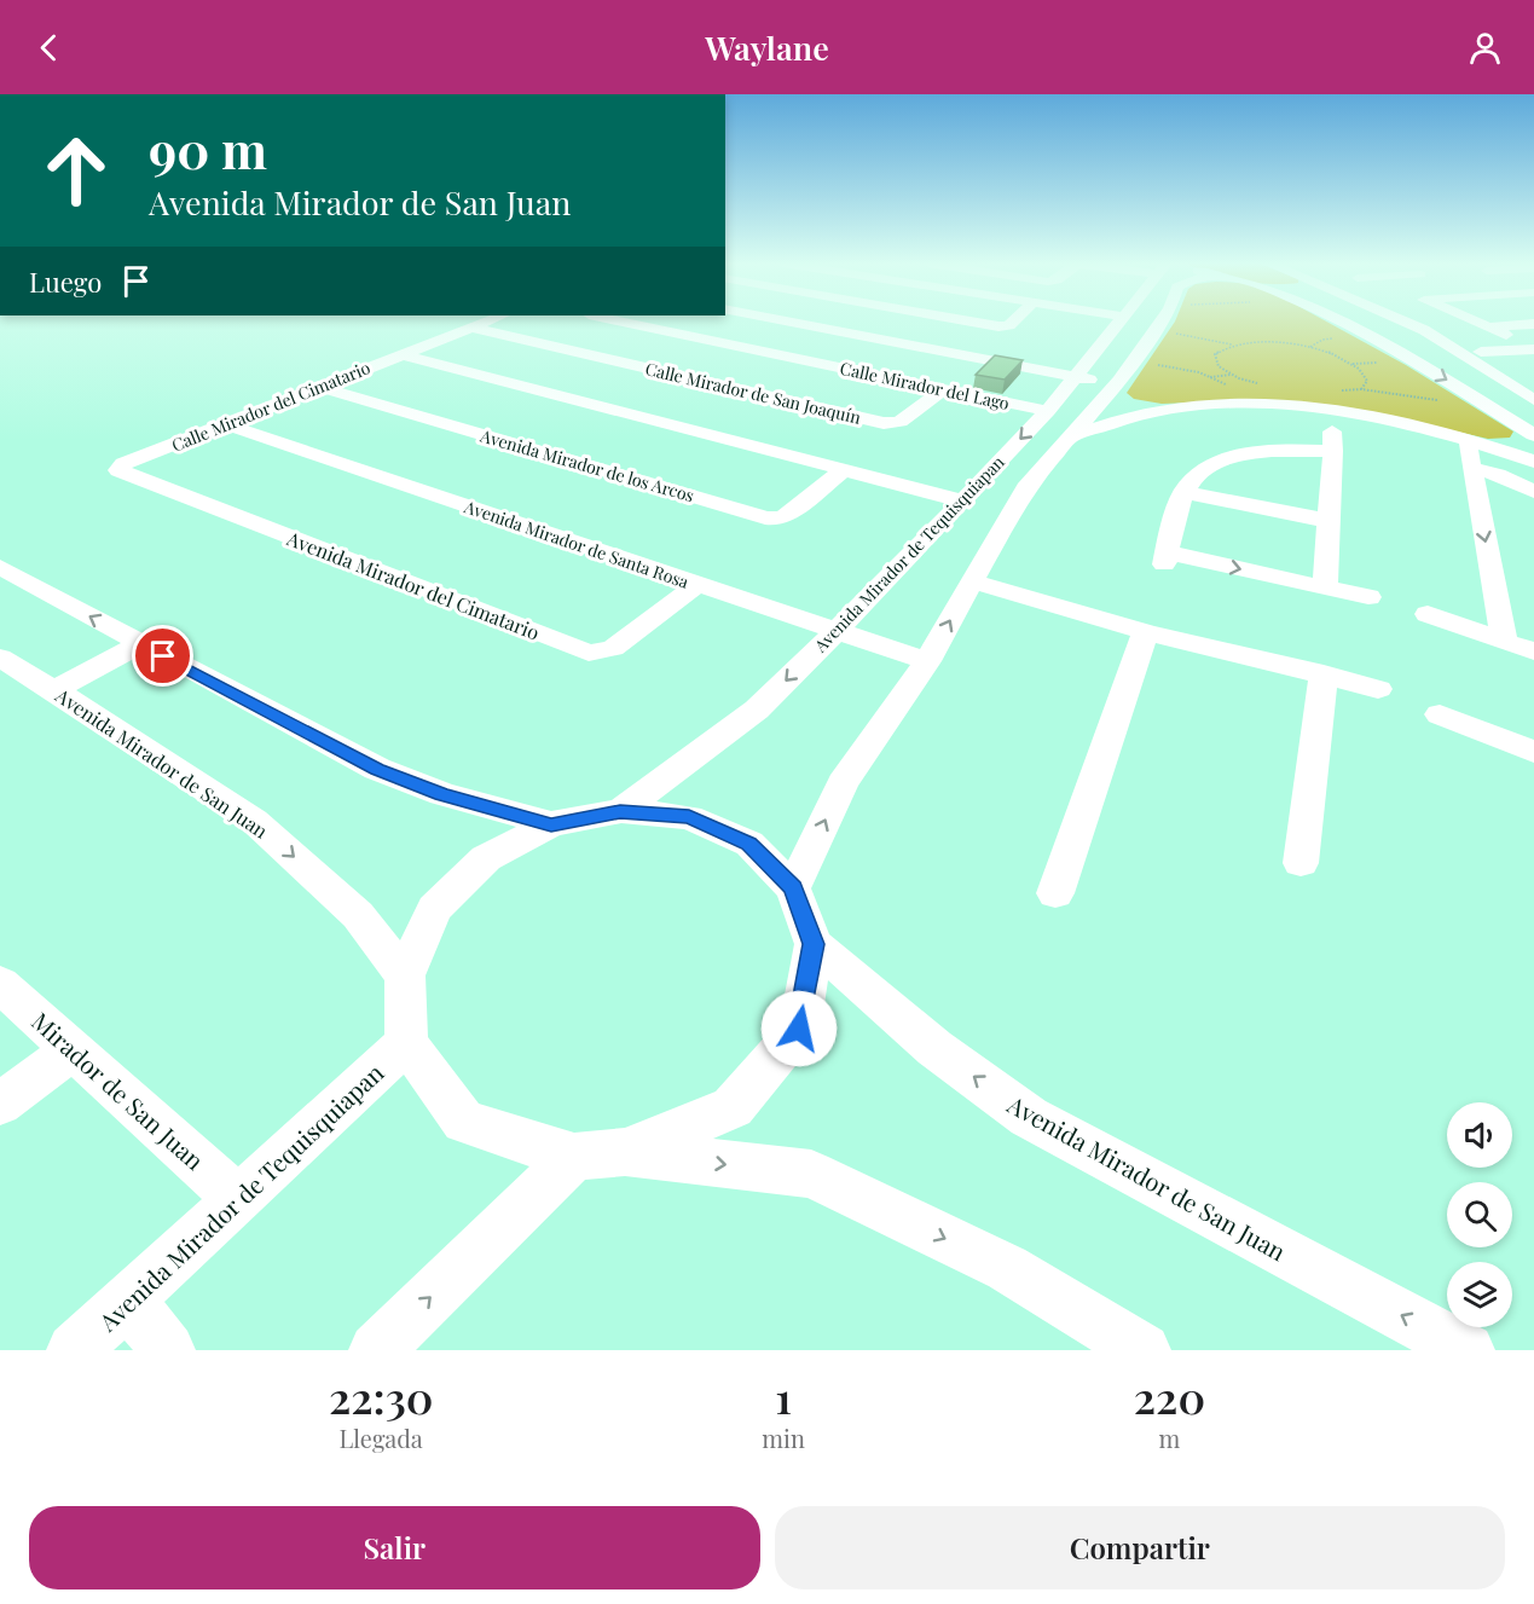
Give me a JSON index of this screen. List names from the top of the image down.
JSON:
{
  "streets": {
    "street": [
      "Calle Mirador del Lago",
      "Calle Mirador de San Joaquín",
      "Calle Mirador del Cimatario",
      "Avenida Mirador de los Arcos",
      "Avenida Mirador de Santa Rosa",
      "Avenida Mirador de Tequisquiapan",
      "Avenida Mirador del Cimatario",
      "Avenida Mirador de San Juan",
      "Mirador de San Juan"
    ]
  },
  "crossings": [
    ["Calle Mirador del Lago", "Calle Mirador de San Joaquín"],
    ["Calle Mirador del Lago", "Avenida Mirador de Tequisquiapan"],
    ["Calle Mirador de San Joaquín", "Calle Mirador del Cimatario"],
    ["Calle Mirador del Cimatario", "Avenida Mirador de los Arcos"],
    ["Calle Mirador del Cimatario", "Avenida Mirador de Santa Rosa"],
    ["Calle Mirador del Cimatario", "Avenida Mirador del Cimatario"],
    ["Avenida Mirador de Santa Rosa", "Avenida Mirador de Tequisquiapan"],
    ["Avenida Mirador de Santa Rosa", "Avenida Mirador del Cimatario"],
    ["Avenida Mirador de Tequisquiapan", "Mirador de San Juan"]
  ],
  "page": {
    "header": "Waylane",
    "turn": ["90 m", "Avenida Mirador de San Juan"],
    "then": "Luego",
    "eta": [
      "22:30",
      "Llegada",
      "1",
      "min",
      "220",
      "m"
    ],
    "buttons": ["Salir", "Compartir"]
  }
}
